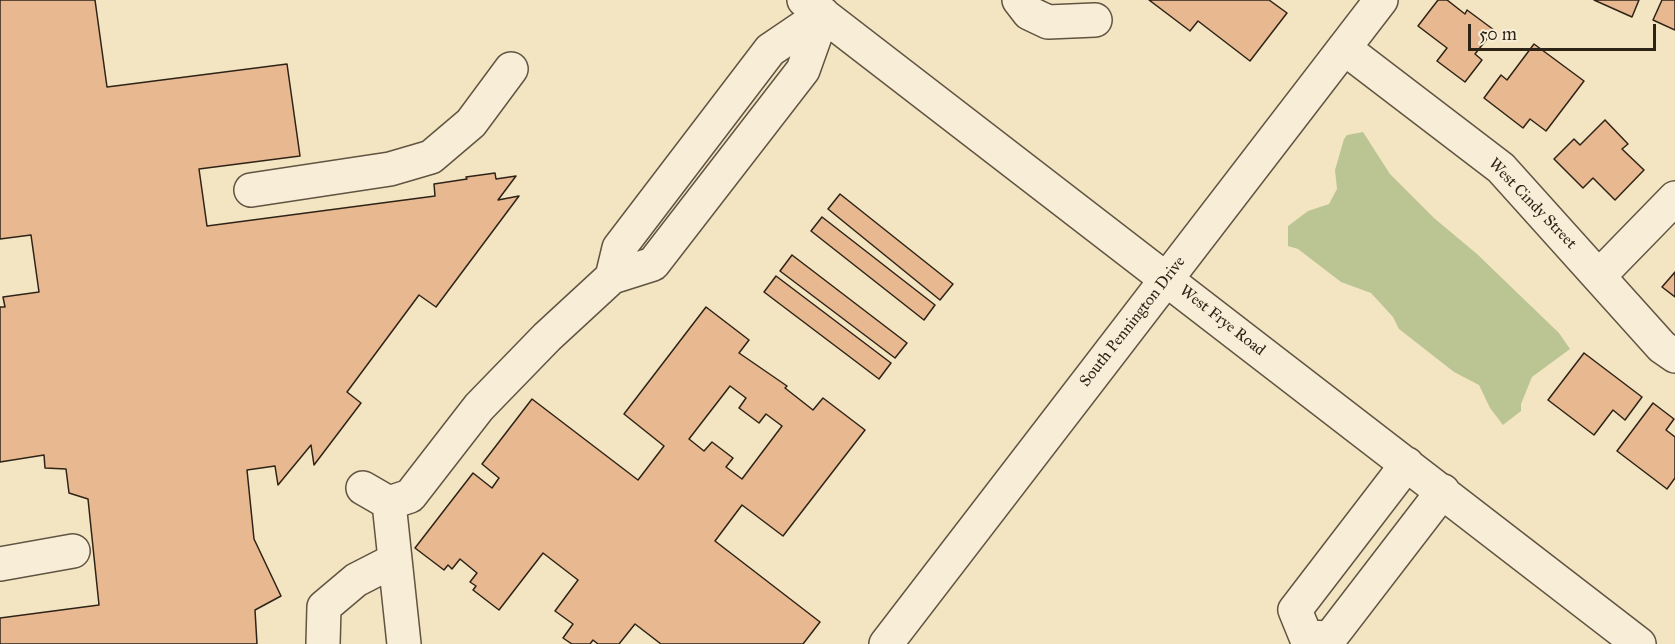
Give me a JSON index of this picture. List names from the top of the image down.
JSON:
{
  "streets": {
    "street": ["West Cindy Street", "West Frye Road", "South Pennington Drive"]
  },
  "crossings": [
    ["West Cindy Street", "South Pennington Drive"],
    ["West Frye Road", "South Pennington Drive"]
  ],
  "scale_bar": "50 m"
}
